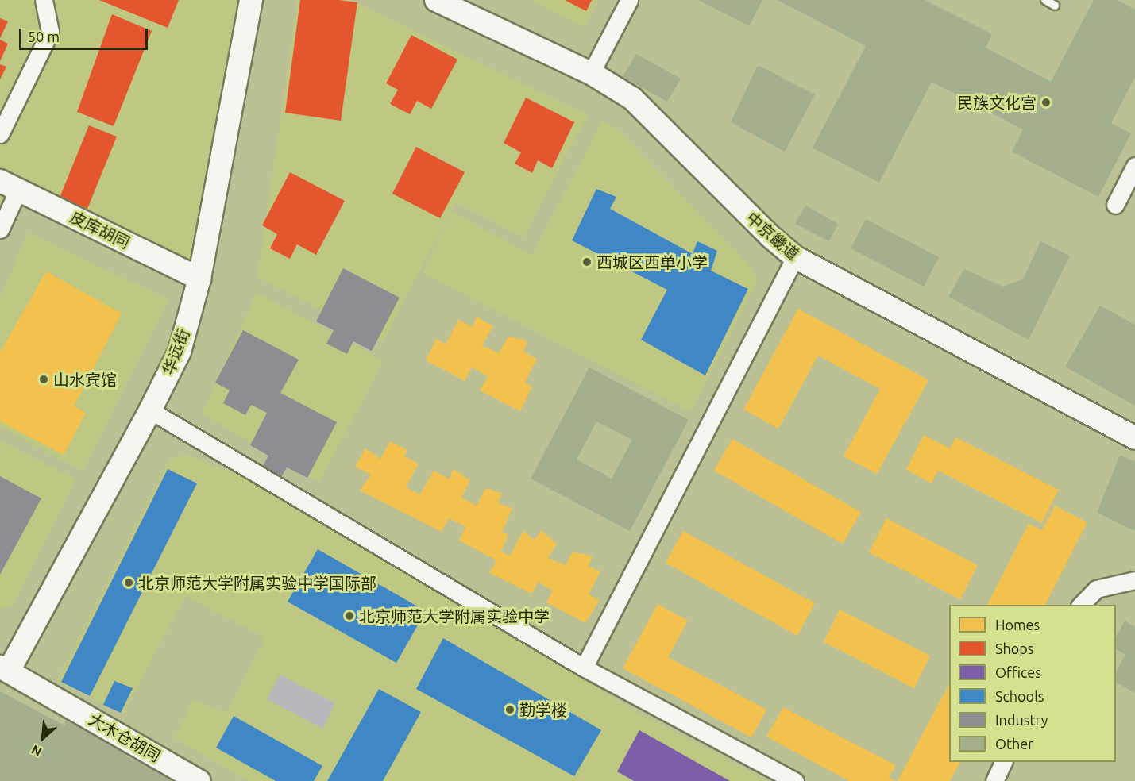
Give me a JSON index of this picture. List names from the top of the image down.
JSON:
{
  "streets": {
    "street": [
      "皮库胡同",
      "中京畿道",
      "华远街",
      "大木仓胡同"
    ]
  },
  "crossings": [
    ["皮库胡同", "华远街"],
    ["华远街", "大木仓胡同"]
  ],
  "places": [
    "民族文化宫",
    "西城区西单小学",
    "山水宾馆",
    "北京师范大学附属实验中学国际部",
    "北京师范大学附属实验中学",
    "勤学楼"
  ],
  "legend": [
    "Homes",
    "Shops",
    "Offices",
    "Schools",
    "Industry",
    "Other"
  ],
  "scale_bar": "50 m",
  "north": "bottom left"
}
